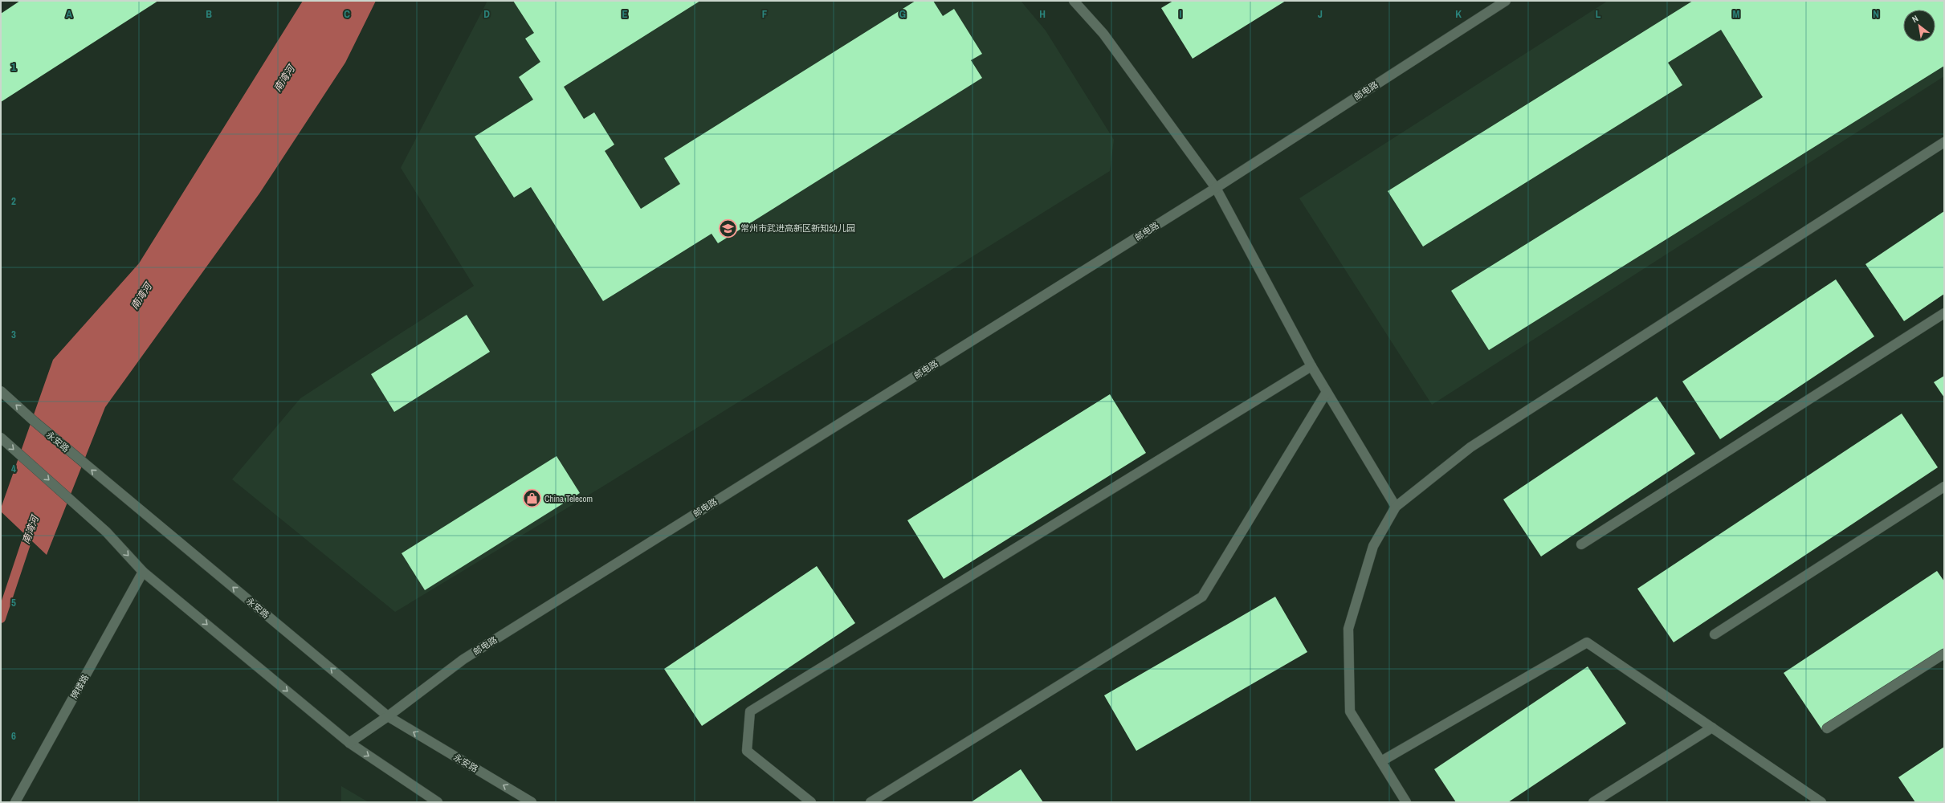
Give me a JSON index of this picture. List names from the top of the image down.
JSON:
{
  "streets": {
    "street": ["邮电路", "永安路", "牌楼路"]
  },
  "crossings": [
    ["邮电路", "永安路"]
  ],
  "water": ["南湾河"],
  "places": {
    "school or university": ["常州市武进高新区新知幼儿园"],
    "shop": ["China Telecom"]
  },
  "north": "top left",
  "grid": {
    "columns": [
      "A",
      "B",
      "C",
      "D",
      "E",
      "F",
      "G",
      "H",
      "I",
      "J",
      "K",
      "L",
      "M",
      "N"
    ],
    "rows": [
      "1",
      "2",
      "3",
      "4",
      "5",
      "6"
    ]
  }
}
